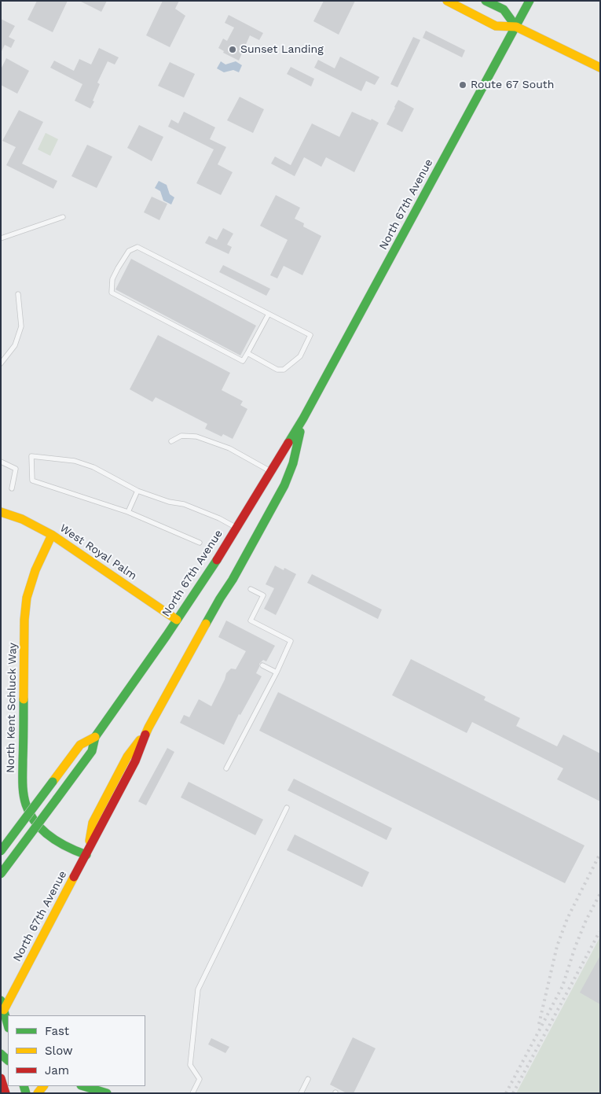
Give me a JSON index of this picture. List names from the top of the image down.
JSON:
{
  "streets": {
    "main road": ["North 67th Avenue", "West Royal Palm", "North Kent Schluck Way"]
  },
  "crossings": [
    ["North 67th Avenue", "West Royal Palm"],
    ["North 67th Avenue", "North Kent Schluck Way"],
    ["West Royal Palm", "North Kent Schluck Way"]
  ],
  "places": ["Sunset Landing", "Route 67 South"],
  "legend": ["Fast", "Slow", "Jam"]
}
